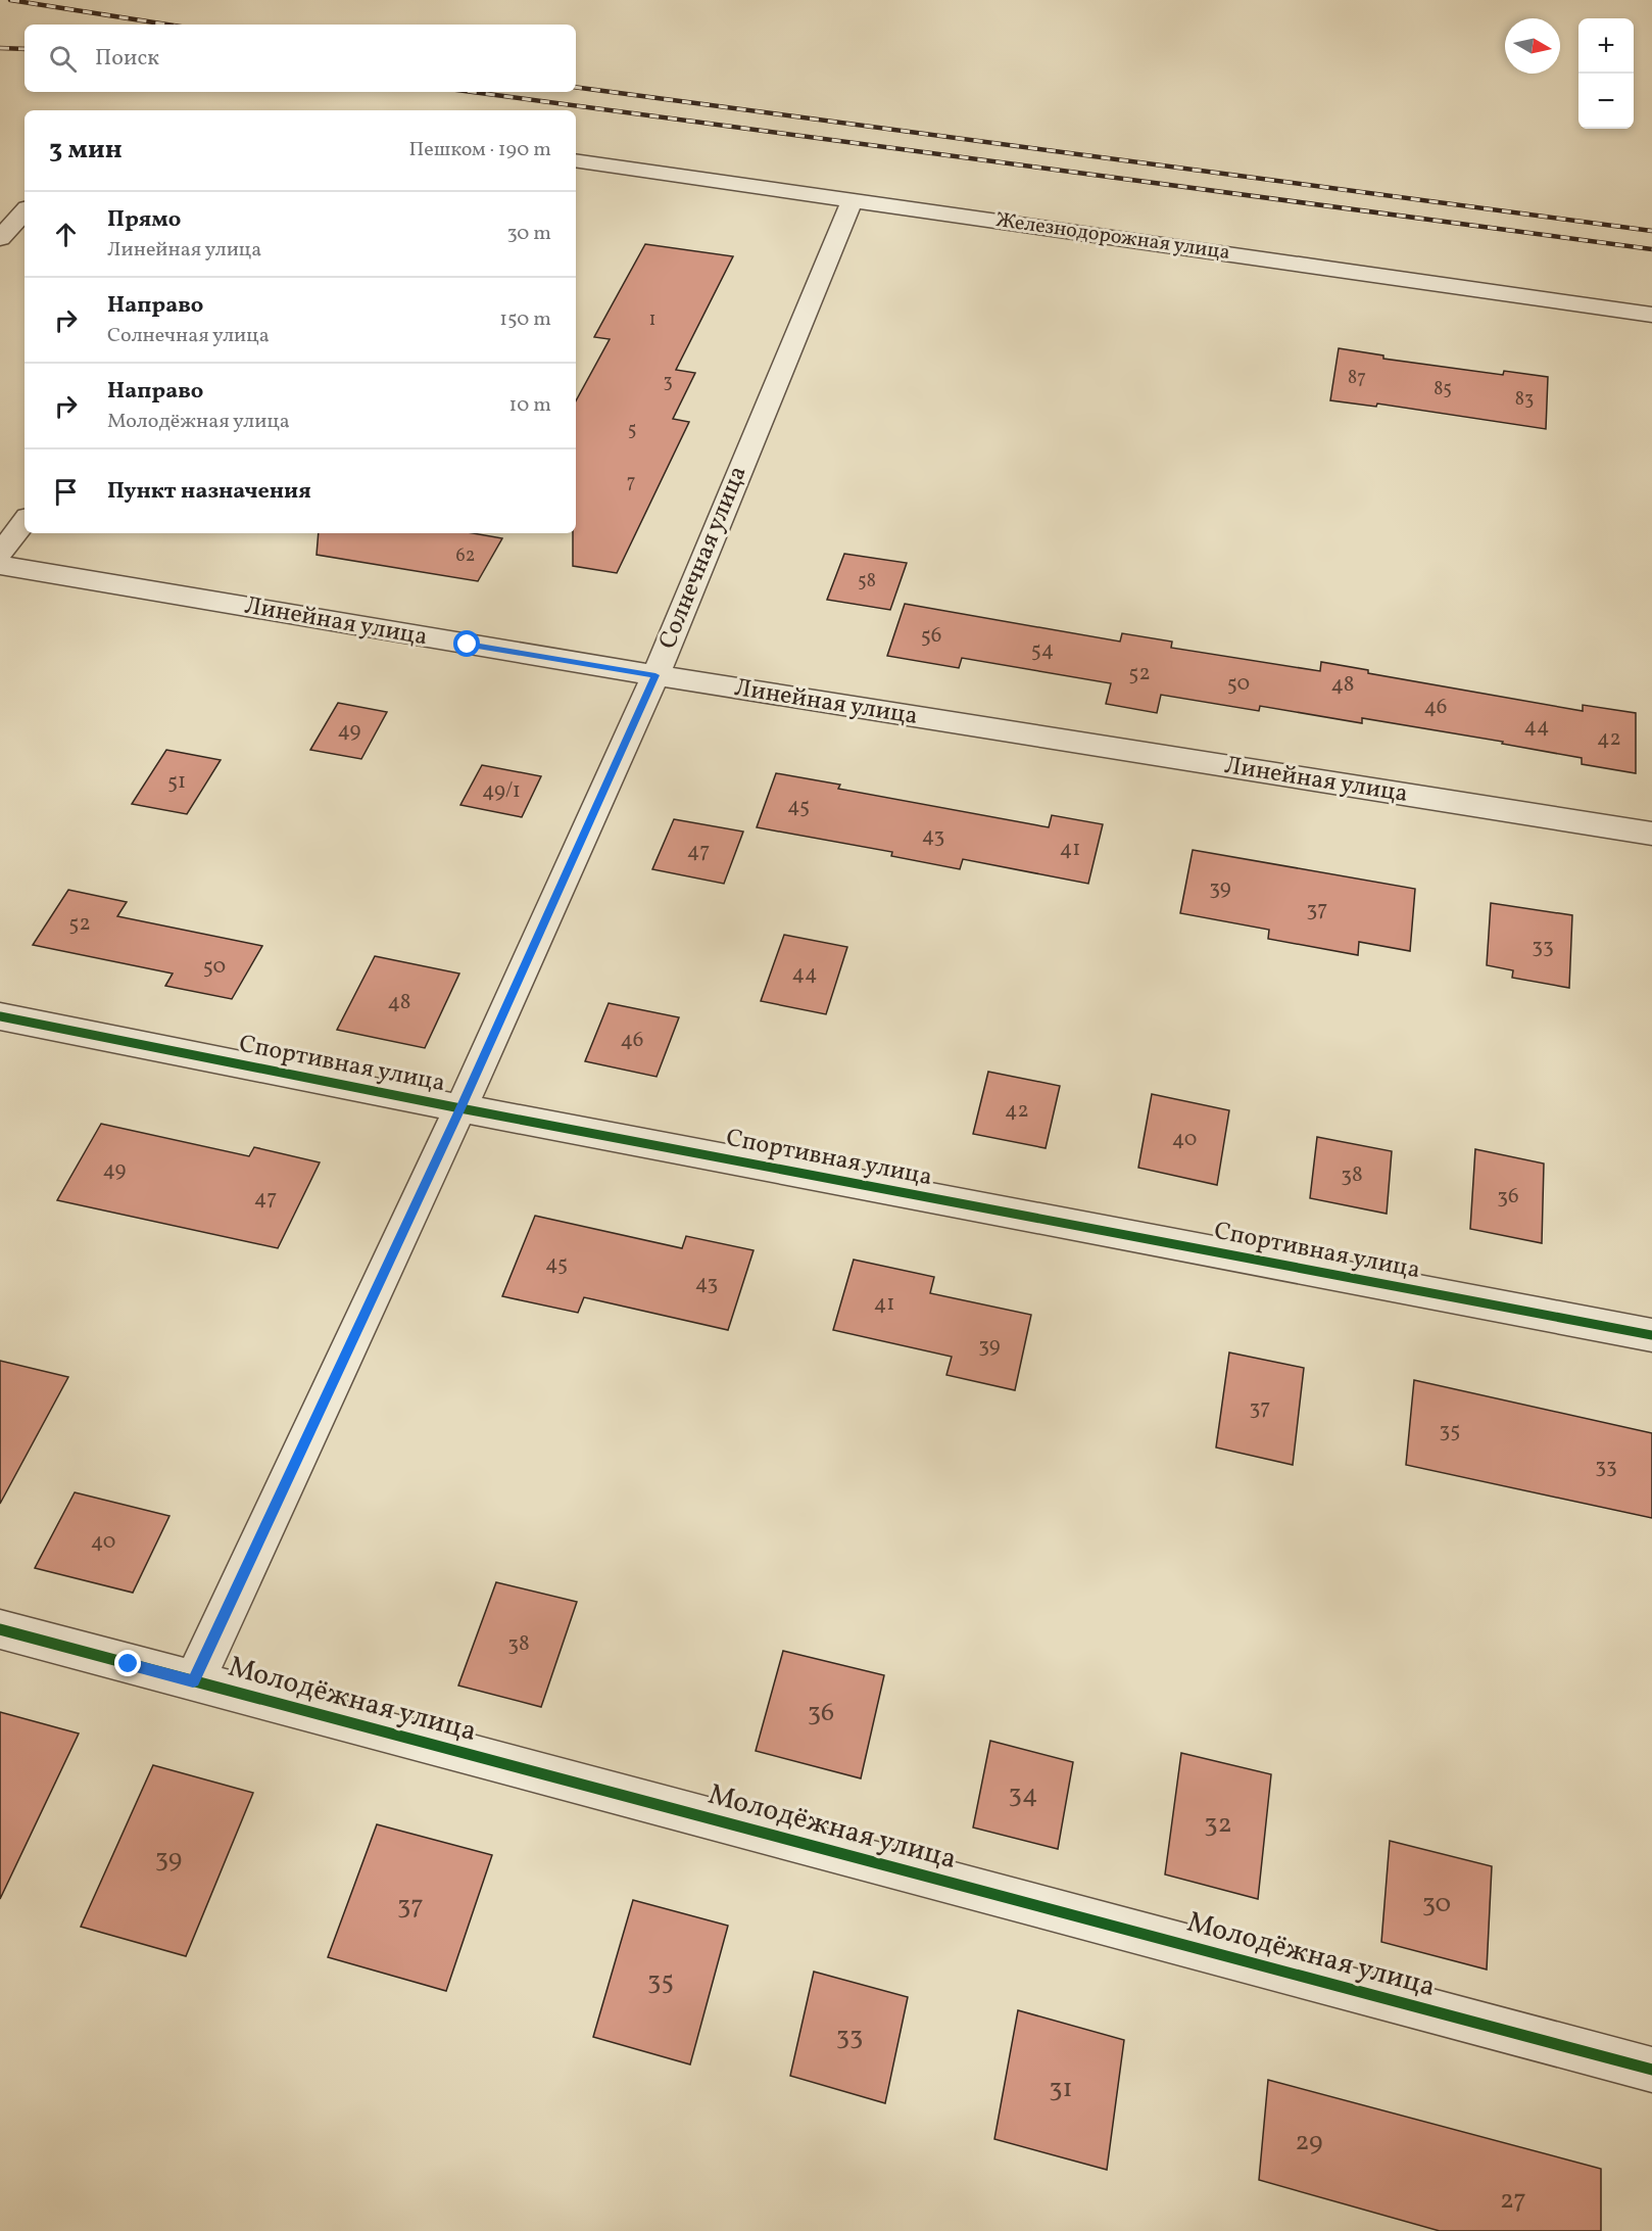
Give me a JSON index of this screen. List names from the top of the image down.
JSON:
{
  "streets": {
    "street": [
      "Железнодорожная улица",
      "Солнечная улица",
      "Линейная улица",
      "Спортивная улица",
      "Молодёжная улица"
    ]
  },
  "crossings": [
    ["Железнодорожная улица", "Солнечная улица"],
    ["Солнечная улица", "Линейная улица"],
    ["Солнечная улица", "Спортивная улица"],
    ["Солнечная улица", "Молодёжная улица"]
  ],
  "house_numbers": [
    "1",
    "87",
    "3",
    "85",
    "83",
    "5",
    "7",
    "62",
    "58",
    "56",
    "54",
    "52",
    "50",
    "48",
    "46",
    "44",
    "49",
    "42",
    "51",
    "49/1",
    "45",
    "43",
    "41",
    "47",
    "39",
    "37",
    "52",
    "33",
    "50",
    "44",
    "48",
    "46",
    "42",
    "40",
    "49",
    "38",
    "36",
    "47",
    "45",
    "43",
    "41",
    "39",
    "37",
    "35",
    "33",
    "40",
    "38",
    "36",
    "34",
    "32",
    "39",
    "30",
    "37",
    "35",
    "33",
    "31",
    "29",
    "27"
  ],
  "north": "right",
  "page": {
    "map_buttons": ["+", "−"],
    "search": "Поиск",
    "heading": ["3 мин", "Пешком · 190 m"],
    "list": [
      ["Прямо", "Линейная улица", "30 m"],
      ["Направо", "Солнечная улица", "150 m"],
      ["Направо", "Молодёжная улица", "10 m"],
      "Пункт назначения"
    ]
  }
}
